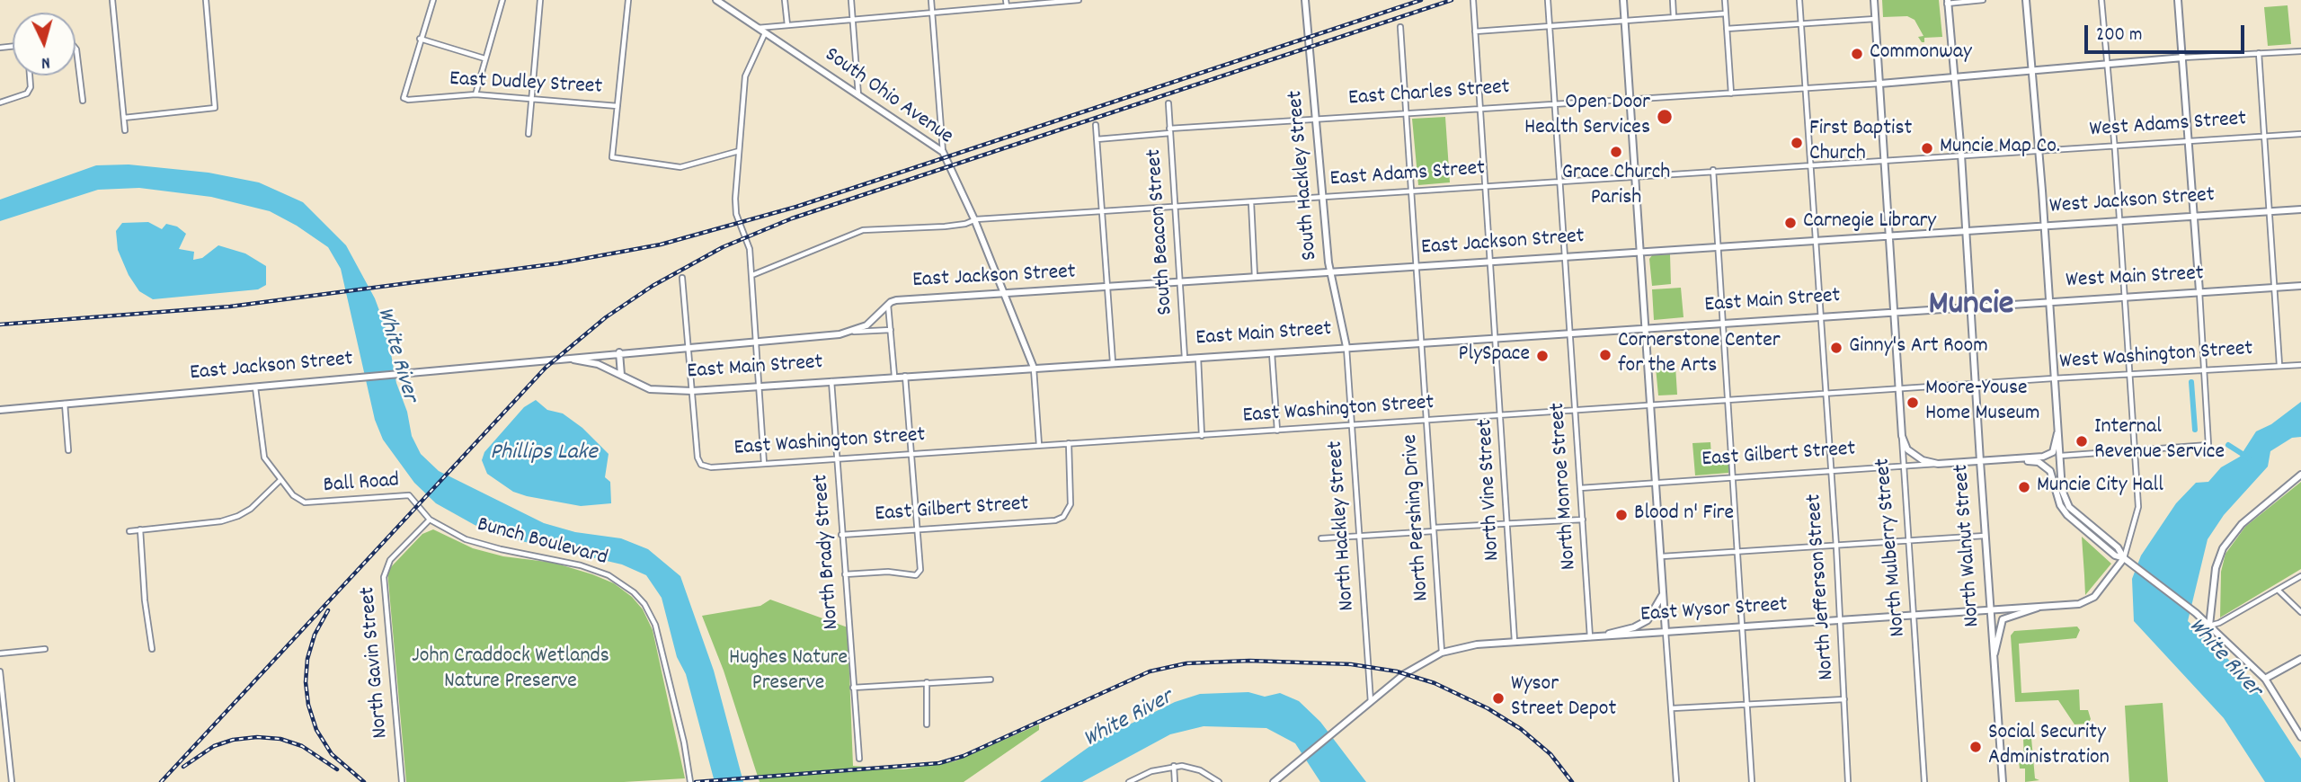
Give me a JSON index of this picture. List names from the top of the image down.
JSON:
{
  "streets": {
    "main road": [
      "East Charles Street",
      "South Ohio Avenue",
      "South Hackley Street",
      "West Jackson Street",
      "East Jackson Street",
      "West Main Street",
      "East Main Street",
      "East Gilbert Street",
      "North Walnut Street",
      "North Mulberry Street",
      "East Wysor Street"
    ],
    "street": [
      "East Dudley Street",
      "West Adams Street",
      "East Adams Street",
      "South Beacon Street",
      "West Washington Street",
      "East Washington Street",
      "Ball Road",
      "North Monroe Street",
      "North Vine Street",
      "North Pershing Drive",
      "North Hackley Street",
      "Bunch Boulevard",
      "North Brady Street",
      "North Jefferson Street",
      "North Gavin Street"
    ]
  },
  "crossings": [
    ["East Charles Street", "South Hackley Street"],
    ["East Charles Street", "South Beacon Street"],
    ["East Charles Street", "North Monroe Street"],
    ["East Charles Street", "North Vine Street"],
    ["East Charles Street", "North Pershing Drive"],
    ["East Charles Street", "North Walnut Street"],
    ["East Charles Street", "North Mulberry Street"],
    ["East Charles Street", "North Jefferson Street"],
    ["South Ohio Avenue", "East Adams Street"],
    ["South Ohio Avenue", "East Jackson Street"],
    ["South Ohio Avenue", "East Main Street"],
    ["West Adams Street", "East Adams Street"],
    ["West Adams Street", "North Walnut Street"],
    ["South Hackley Street", "East Adams Street"],
    ["South Hackley Street", "East Jackson Street"],
    ["South Hackley Street", "East Main Street"],
    ["South Hackley Street", "North Hackley Street"],
    ["East Adams Street", "South Beacon Street"],
    ["East Adams Street", "North Monroe Street"],
    ["East Adams Street", "North Vine Street"],
    ["East Adams Street", "North Pershing Drive"],
    ["East Adams Street", "North Walnut Street"],
    ["East Adams Street", "North Mulberry Street"],
    ["East Adams Street", "North Jefferson Street"],
    ["West Jackson Street", "East Jackson Street"],
    ["West Jackson Street", "North Walnut Street"],
    ["South Beacon Street", "East Jackson Street"],
    ["South Beacon Street", "East Main Street"],
    ["East Jackson Street", "East Main Street"],
    ["East Jackson Street", "Ball Road"],
    ["East Jackson Street", "North Monroe Street"],
    ["East Jackson Street", "North Vine Street"],
    ["East Jackson Street", "North Pershing Drive"],
    ["East Jackson Street", "North Walnut Street"],
    ["East Jackson Street", "North Mulberry Street"],
    ["East Jackson Street", "North Jefferson Street"],
    ["West Main Street", "East Main Street"],
    ["West Main Street", "North Walnut Street"],
    ["East Main Street", "East Washington Street"],
    ["East Main Street", "North Monroe Street"],
    ["East Main Street", "North Vine Street"],
    ["East Main Street", "North Pershing Drive"],
    ["East Main Street", "North Hackley Street"],
    ["East Main Street", "North Walnut Street"],
    ["East Main Street", "North Mulberry Street"],
    ["East Main Street", "North Brady Street"],
    ["East Main Street", "North Jefferson Street"],
    ["West Washington Street", "East Washington Street"],
    ["West Washington Street", "North Walnut Street"],
    ["East Washington Street", "East Gilbert Street"],
    ["East Washington Street", "North Monroe Street"],
    ["East Washington Street", "North Vine Street"],
    ["East Washington Street", "North Pershing Drive"],
    ["East Washington Street", "North Hackley Street"],
    ["East Washington Street", "North Walnut Street"],
    ["East Washington Street", "North Mulberry Street"],
    ["East Washington Street", "North Brady Street"],
    ["East Washington Street", "North Jefferson Street"],
    ["East Gilbert Street", "North Monroe Street"],
    ["East Gilbert Street", "North Walnut Street"],
    ["East Gilbert Street", "North Mulberry Street"],
    ["East Gilbert Street", "North Brady Street"],
    ["East Gilbert Street", "North Jefferson Street"],
    ["Ball Road", "Bunch Boulevard"],
    ["Ball Road", "North Gavin Street"],
    ["North Monroe Street", "East Wysor Street"],
    ["North Vine Street", "East Wysor Street"],
    ["North Pershing Drive", "East Wysor Street"],
    ["North Hackley Street", "East Wysor Street"],
    ["Bunch Boulevard", "North Gavin Street"],
    ["North Walnut Street", "East Wysor Street"],
    ["North Mulberry Street", "East Wysor Street"],
    ["North Jefferson Street", "East Wysor Street"]
  ],
  "districts": ["Muncie"],
  "water": ["White River", "Phillips Lake"],
  "parks": ["John Craddock Wetlands Nature Preserve", "Hughes Nature Preserve"],
  "places": [
    "Commonway",
    "Open Door Health Services",
    "First Baptist Church",
    "Muncie Map Co.",
    "Grace Church Parish",
    "Carnegie Library",
    "Ginny's Art Room",
    "Cornerstone Center for the Arts",
    "PlySpace",
    "Moore-Youse Home Museum",
    "Internal Revenue Service",
    "Muncie City Hall",
    "Blood n' Fire",
    "Wysor Street Depot",
    "Social Security Administration"
  ],
  "scale_bar": "200 m",
  "north": "bottom"
}
